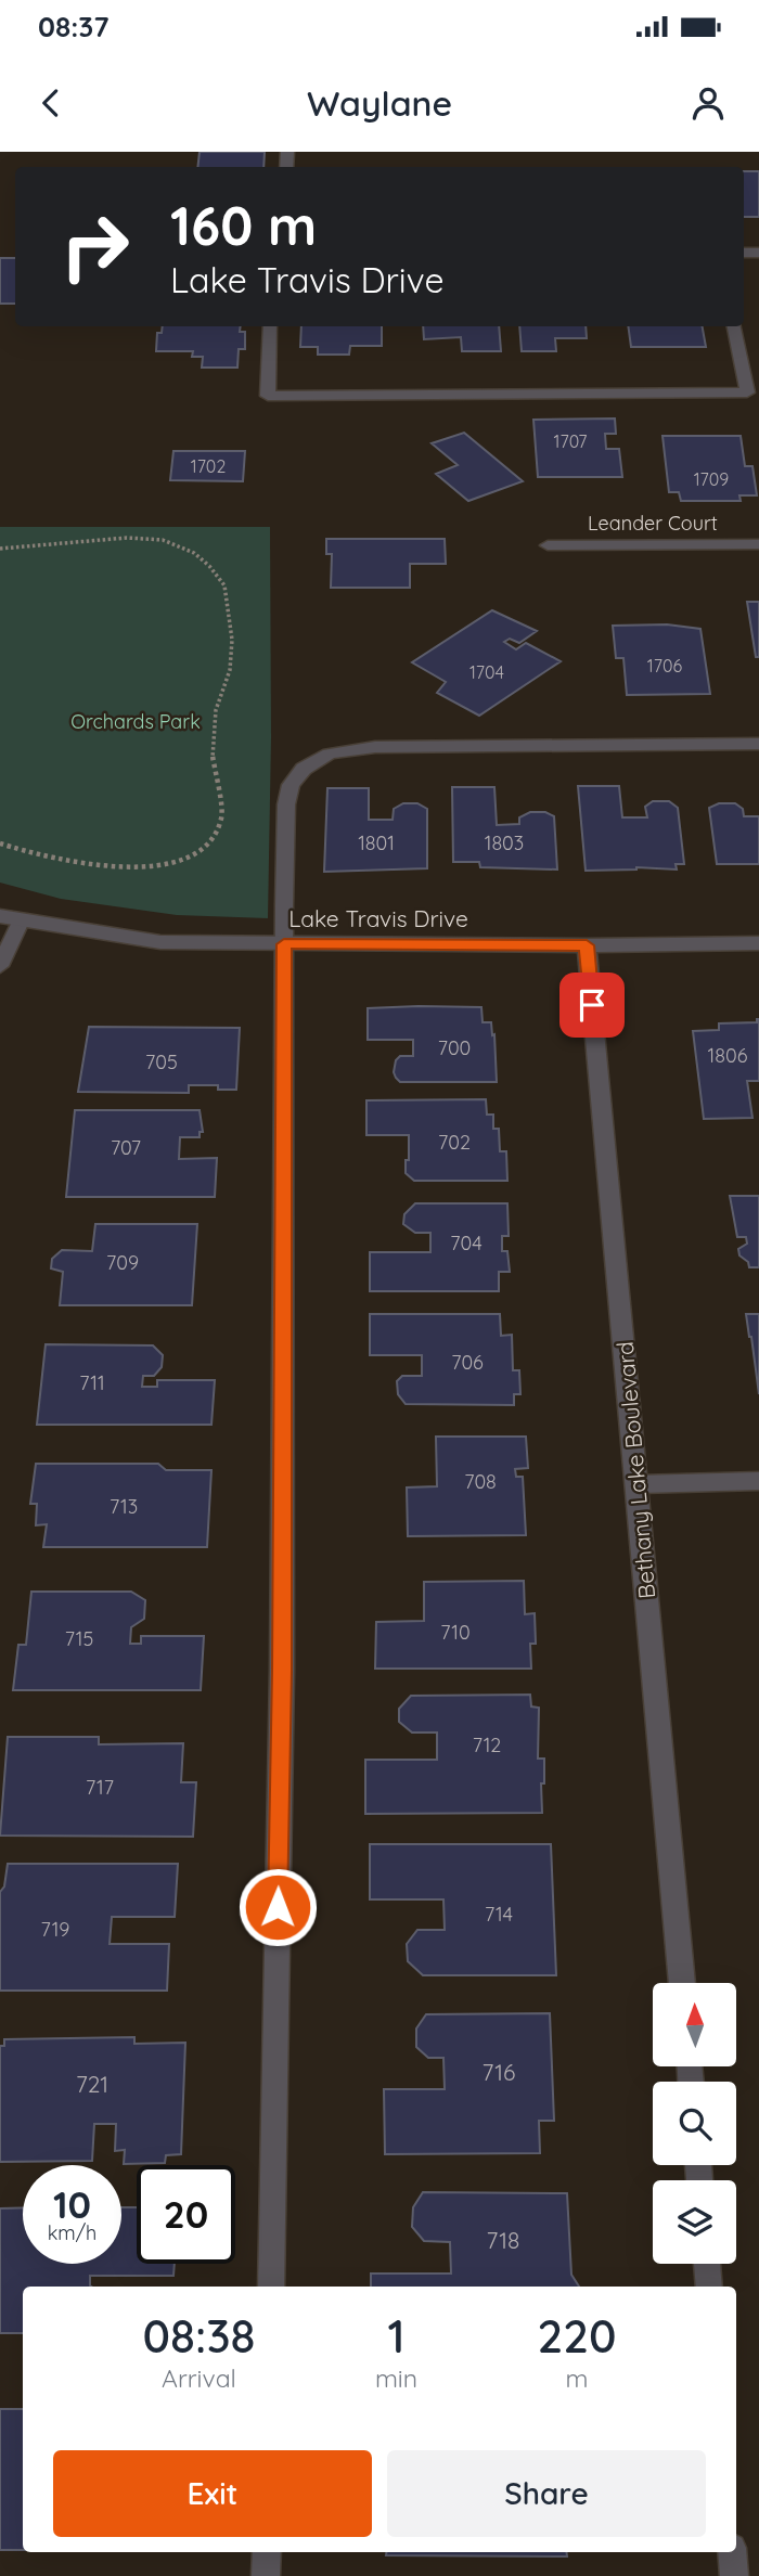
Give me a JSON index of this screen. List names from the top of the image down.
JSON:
{
  "streets": {
    "street": ["Leander Court", "Lake Travis Drive", "Bethany Lake Boulevard"]
  },
  "crossings": [
    ["Lake Travis Drive", "Bethany Lake Boulevard"]
  ],
  "parks": ["Orchards Park"],
  "house_numbers": [
    "1707",
    "1702",
    "1709",
    "1706",
    "1704",
    "1801",
    "1803",
    "700",
    "1806",
    "705",
    "702",
    "707",
    "704",
    "709",
    "706",
    "711",
    "708",
    "713",
    "710",
    "715",
    "712",
    "717",
    "714",
    "719",
    "716",
    "721",
    "718"
  ],
  "north": "top",
  "page": {
    "status": "08:37",
    "header": "Waylane",
    "turn": ["160 m", "Lake Travis Drive"],
    "speed": "10 km/h",
    "limit": "20",
    "eta": [
      "08:38",
      "Arrival",
      "1",
      "min",
      "220",
      "m"
    ],
    "buttons": ["Exit", "Share"]
  }
}
